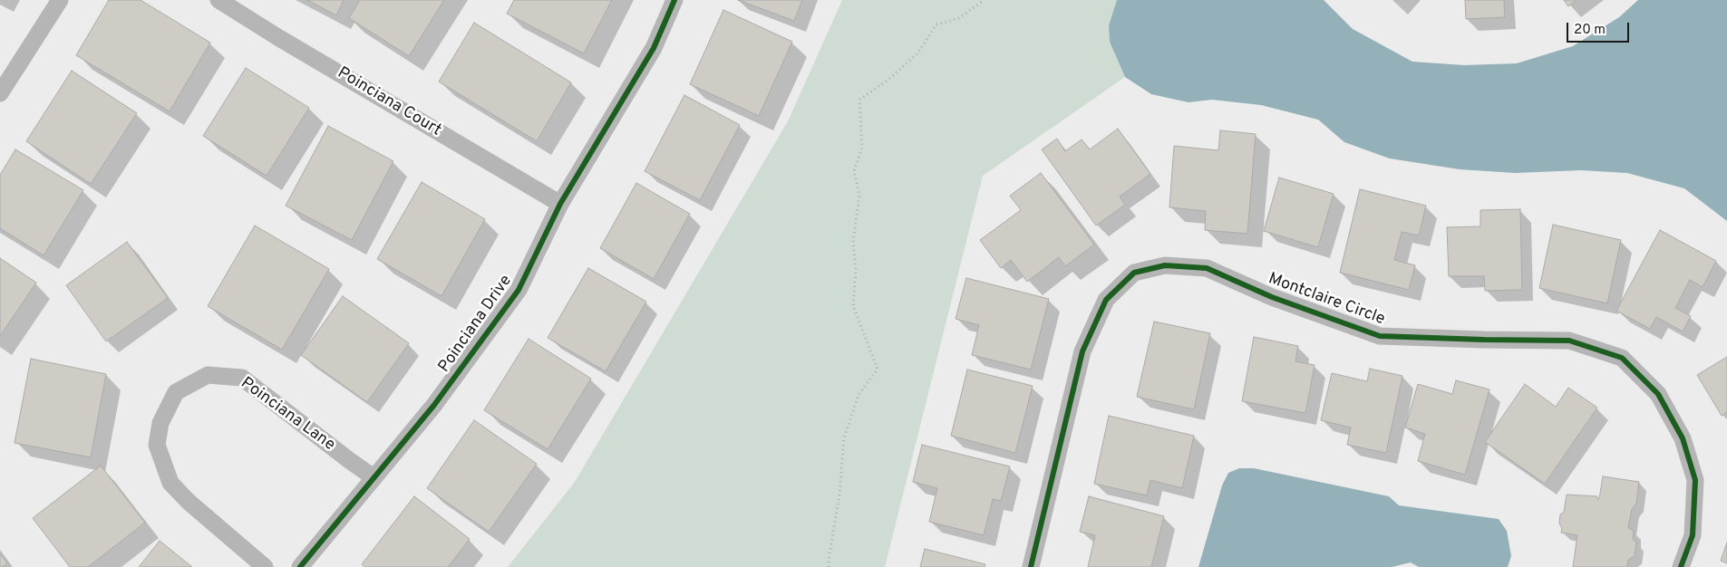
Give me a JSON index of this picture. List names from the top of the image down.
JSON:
{
  "streets": {
    "street": [
      "Poinciana Court",
      "Montclaire Circle",
      "Poinciana Drive",
      "Poinciana Lane"
    ]
  },
  "crossings": [
    ["Poinciana Court", "Poinciana Drive"],
    ["Poinciana Drive", "Poinciana Lane"]
  ],
  "scale_bar": "20 m"
}
